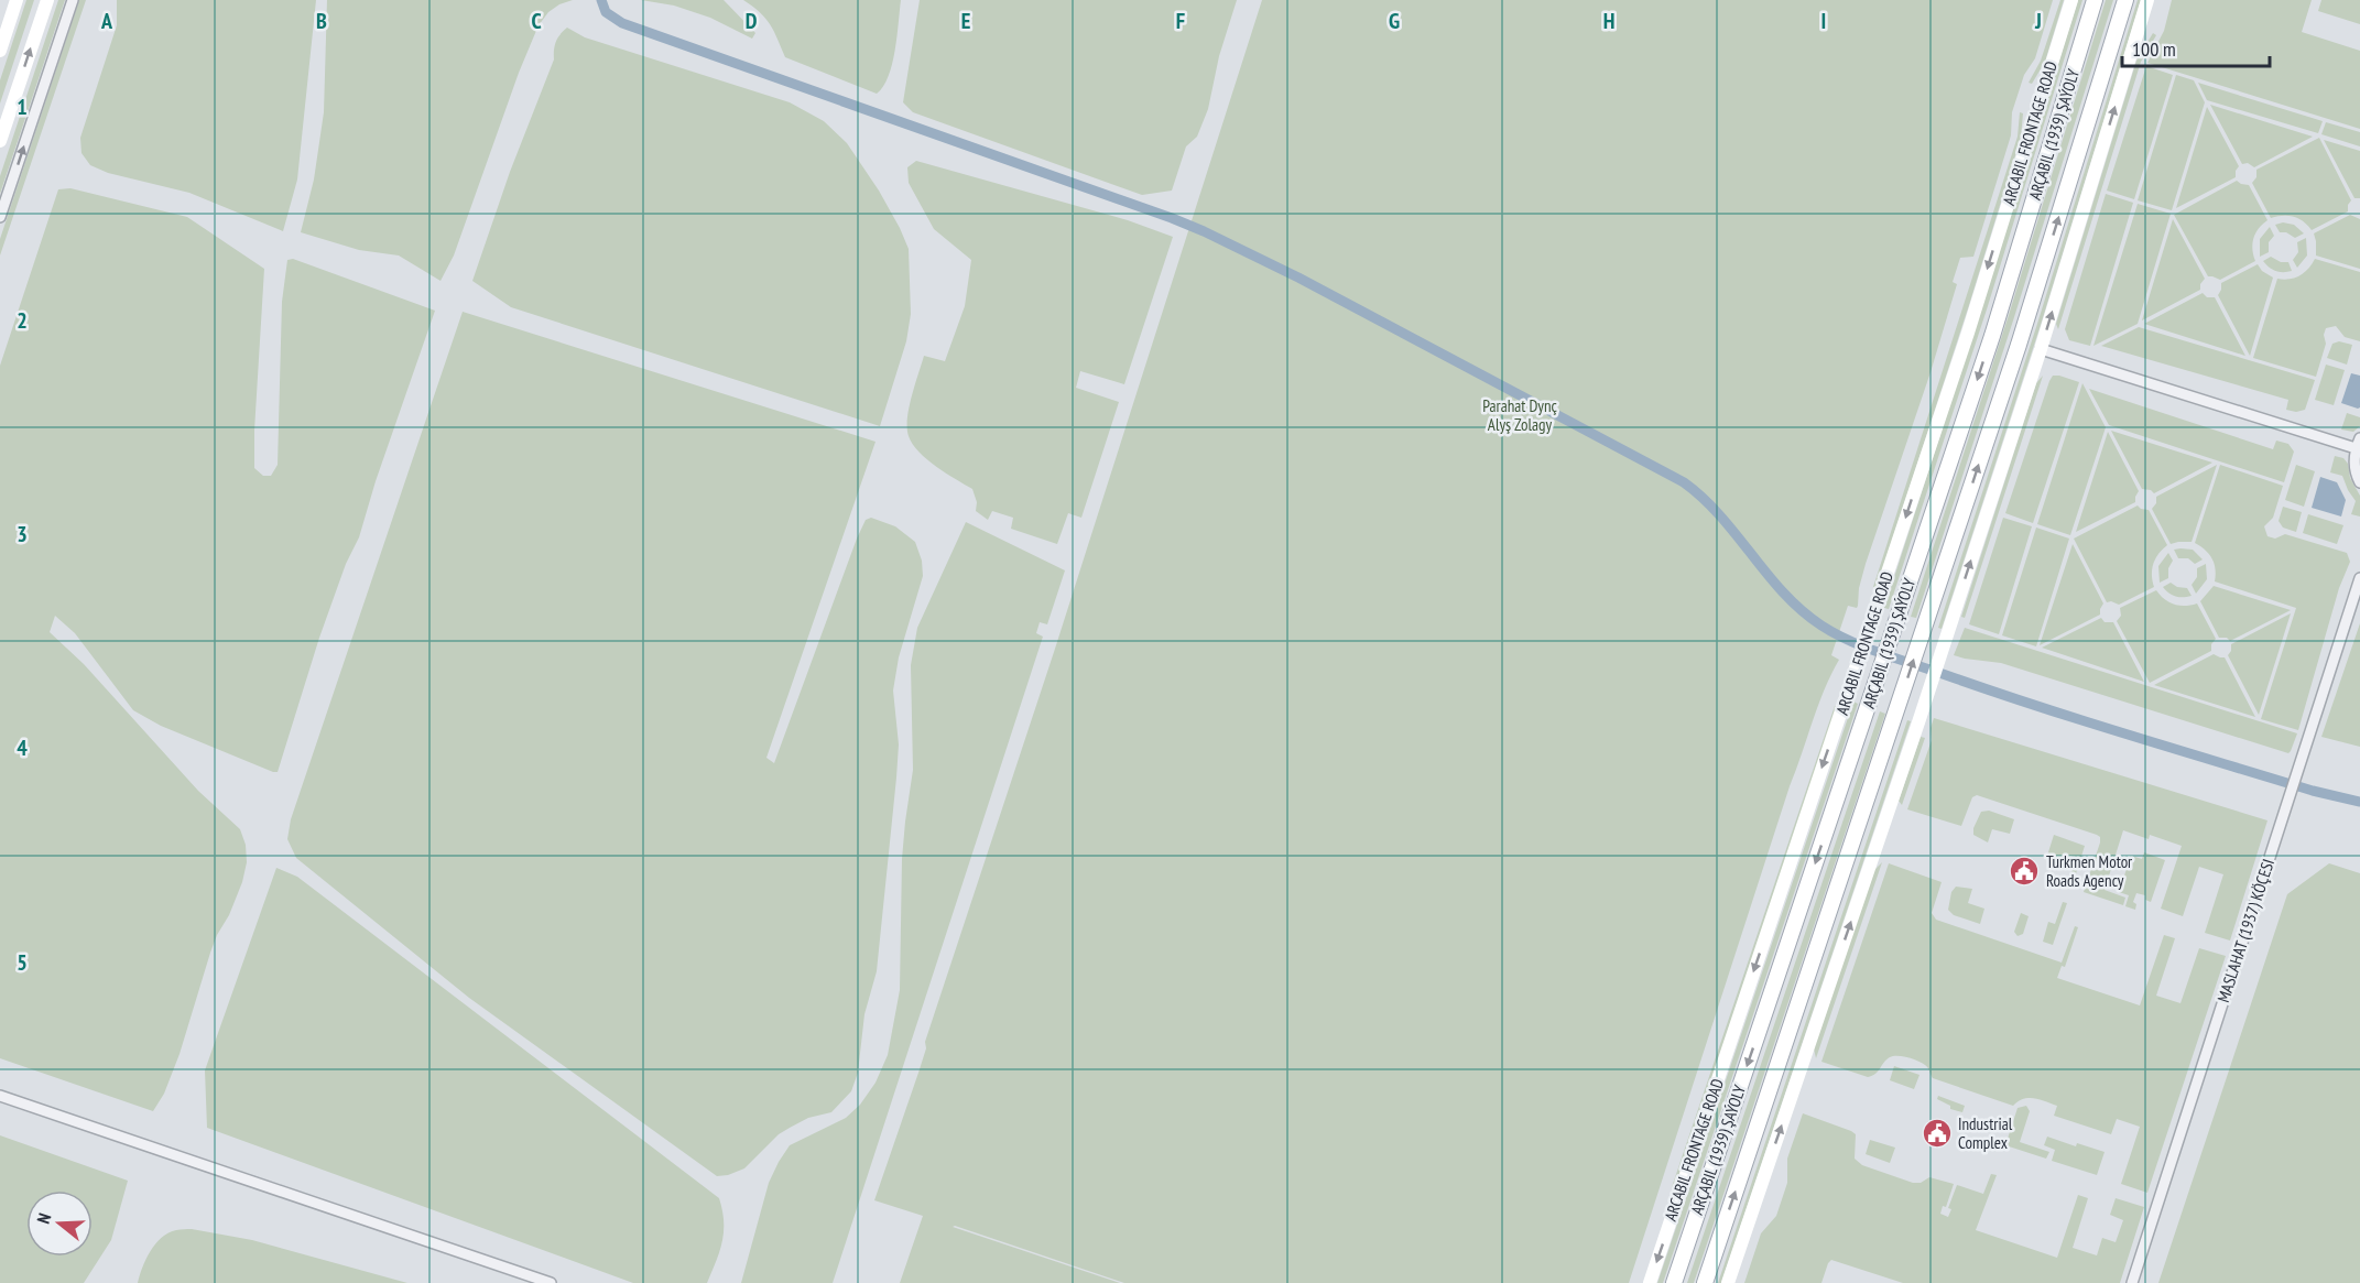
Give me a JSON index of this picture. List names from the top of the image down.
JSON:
{
  "streets": {
    "main road": ["ARÇABIL (1939) ŞAÝOLY"],
    "street": ["ARCABIL FRONTAGE ROAD", "MASLAHAT (1937) KÖÇESI"]
  },
  "parks": ["Parahat Dynç Alyş Zolagy"],
  "places": {
    "public building": ["Turkmen Motor Roads Agency", "Industrial Complex"]
  },
  "scale_bar": "100 m",
  "north": "left",
  "grid": {
    "columns": [
      "A",
      "B",
      "C",
      "D",
      "E",
      "F",
      "G",
      "H",
      "I",
      "J"
    ],
    "rows": [
      "1",
      "2",
      "3",
      "4",
      "5"
    ]
  }
}
